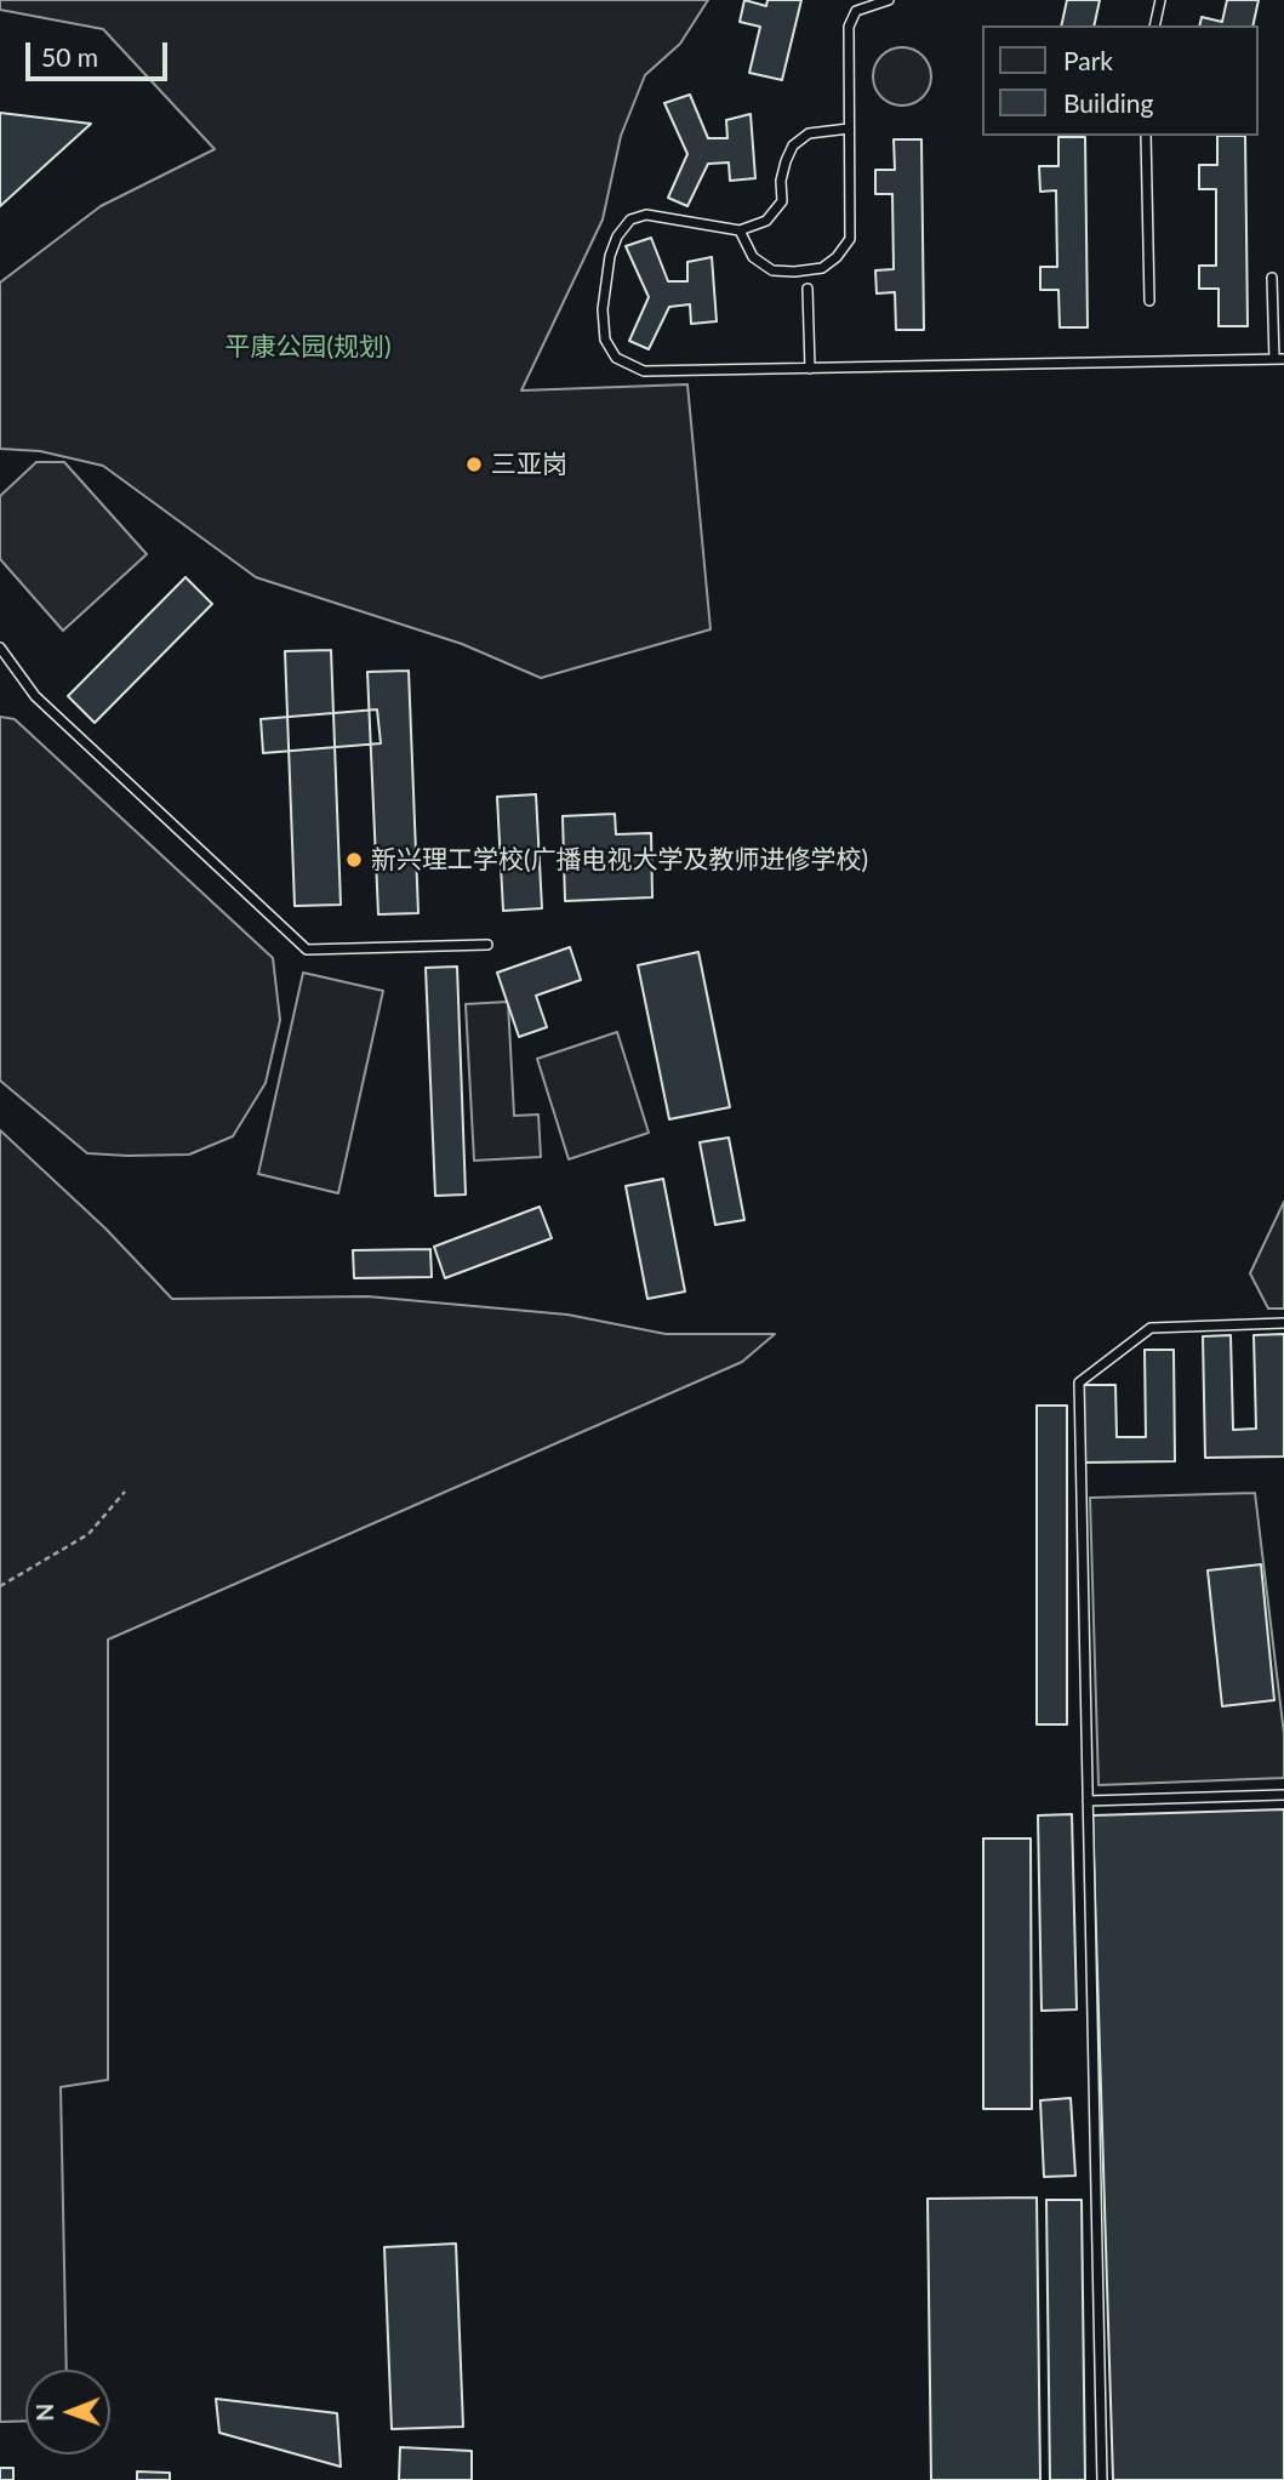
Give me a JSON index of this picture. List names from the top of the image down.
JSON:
{
  "parks": ["平康公园(规划)"],
  "places": ["三亚岗", "新兴理工学校(广播电视大学及教师进修学校)"],
  "legend": ["Park", "Building"],
  "scale_bar": "50 m",
  "north": "left"
}
